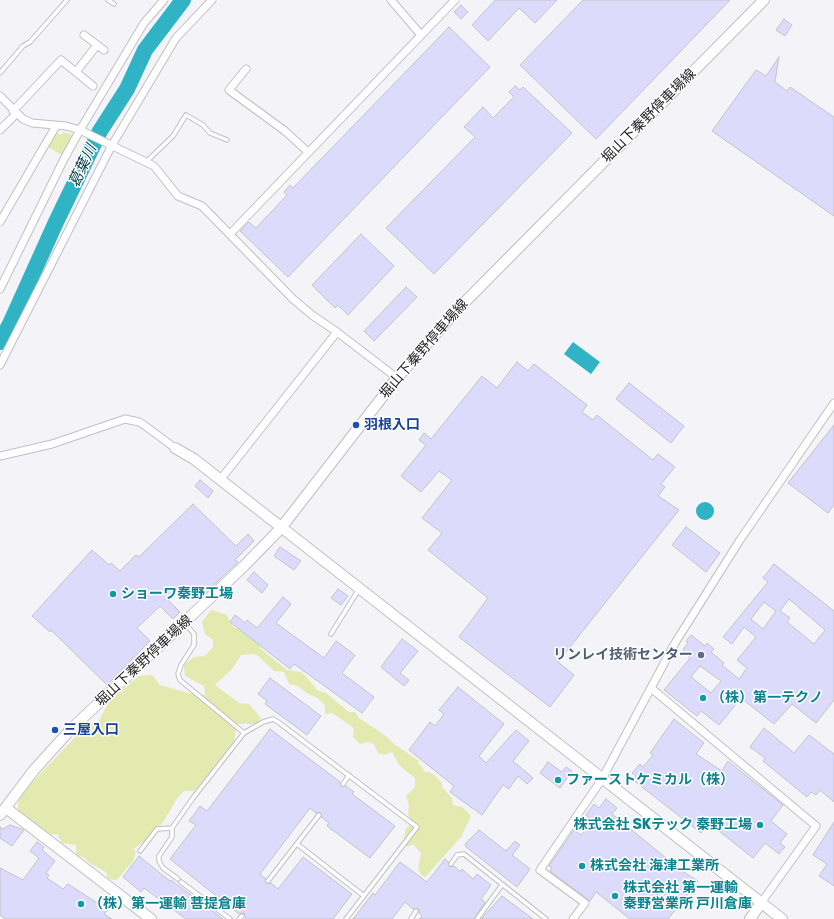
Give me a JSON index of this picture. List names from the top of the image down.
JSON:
{
  "streets": {
    "main road": ["堀山下秦野停車場線"]
  },
  "water": ["葛葉川"],
  "places": [
    "羽根入口",
    "ショーワ秦野工場",
    "リンレイ技術センター",
    "（株）第一テクノ",
    "三屋入口",
    "ファーストケミカル（株）",
    "株式会社 SKテック 秦野工場",
    "株式会社 海津工業所",
    "株式会社 第一運輸 秦野営業所 戸川倉庫",
    "（株）第一運輸 菩提倉庫"
  ]
}
